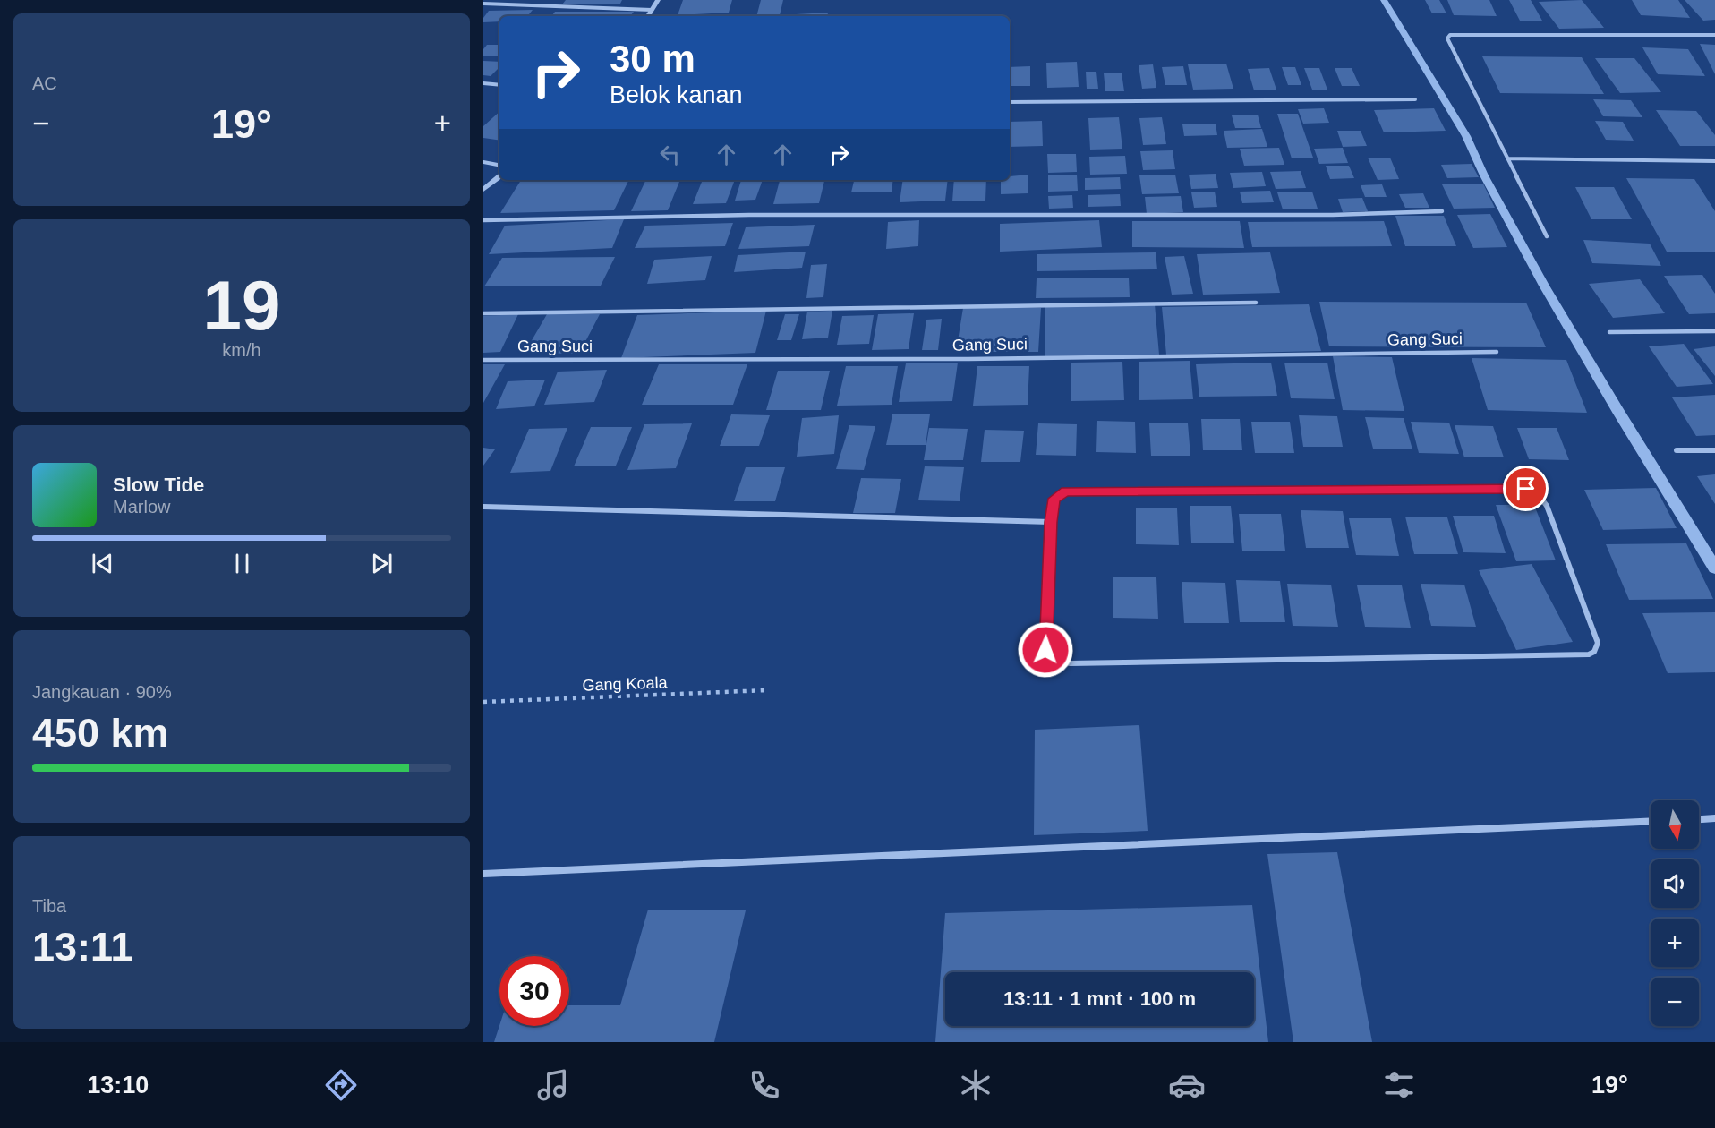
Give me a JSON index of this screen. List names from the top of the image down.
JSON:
{
  "streets": {
    "street": ["Gang Suci"],
    "path": ["Gang Koala"]
  },
  "north": "bottom",
  "page": {
    "tile": [
      "AC",
      ["19", "km/h"],
      ["Jangkauan · 90%", "450 km"],
      ["Tiba", "13:11"]
    ],
    "turn": ["30 m", "Belok kanan"],
    "heat": ["−", "19°", "+"],
    "song": ["Slow Tide", "Marlow"],
    "map_buttons": ["+", "−"],
    "limit": "30",
    "trip": "13:11 · 1 mnt · 100 m",
    "tabs": ["13:10", "19°"]
  }
}
